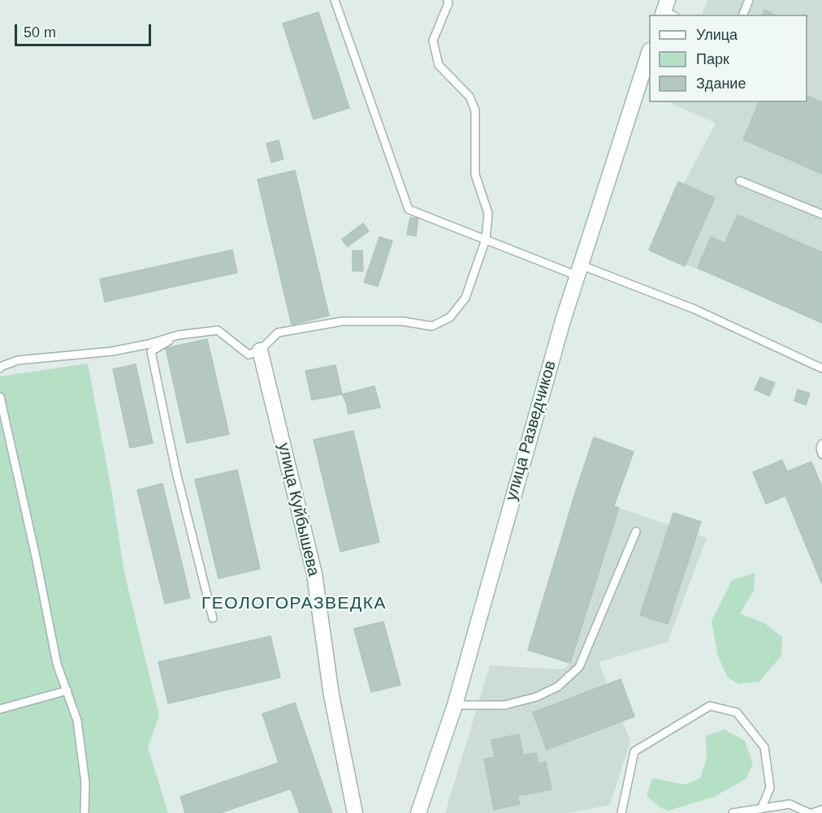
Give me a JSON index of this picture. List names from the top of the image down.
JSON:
{
  "streets": {
    "main road": ["улица Разведчиков", "улица Куйбышева"]
  },
  "districts": ["ГЕОЛОГОРАЗВЕДКА"],
  "legend": ["Улица", "Парк", "Здание"],
  "scale_bar": "50 m"
}
